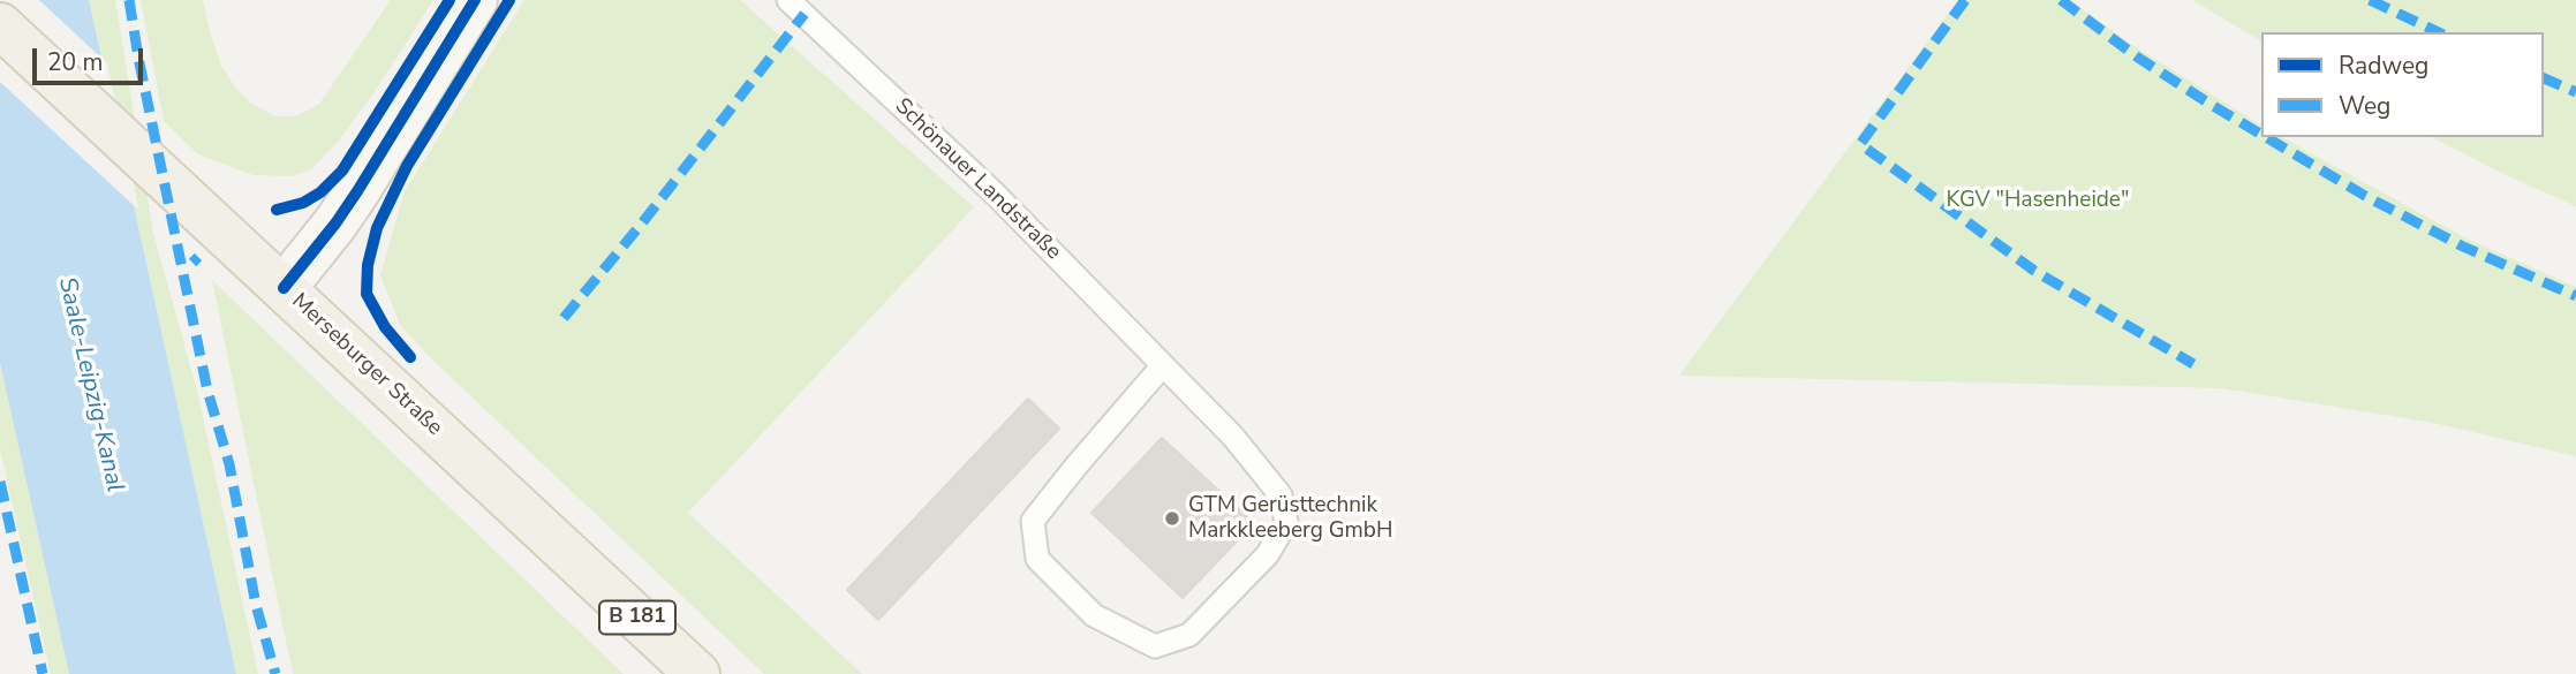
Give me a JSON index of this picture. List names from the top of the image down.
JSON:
{
  "streets": {
    "main road": ["Merseburger Straße", "B 181"],
    "lane": ["Schönauer Landstraße"]
  },
  "water": ["Saale-Leipzig-Kanal"],
  "parks": ["KGV \"Hasenheide\""],
  "places": ["GTM Gerüsttechnik Markkleeberg GmbH"],
  "legend": ["Radweg", "Weg"],
  "scale_bar": "20 m"
}
